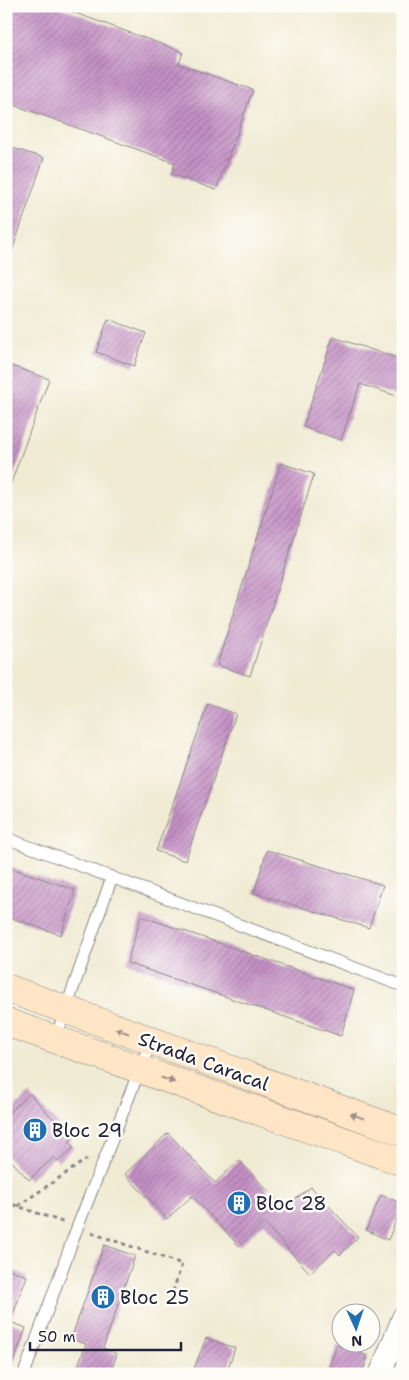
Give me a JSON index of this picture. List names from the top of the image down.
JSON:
{
  "streets": {
    "main road": ["Strada Caracal"]
  },
  "places": {
    "building": ["Bloc 29", "Bloc 28", "Bloc 25"]
  },
  "scale_bar": "50 m",
  "north": "bottom"
}
